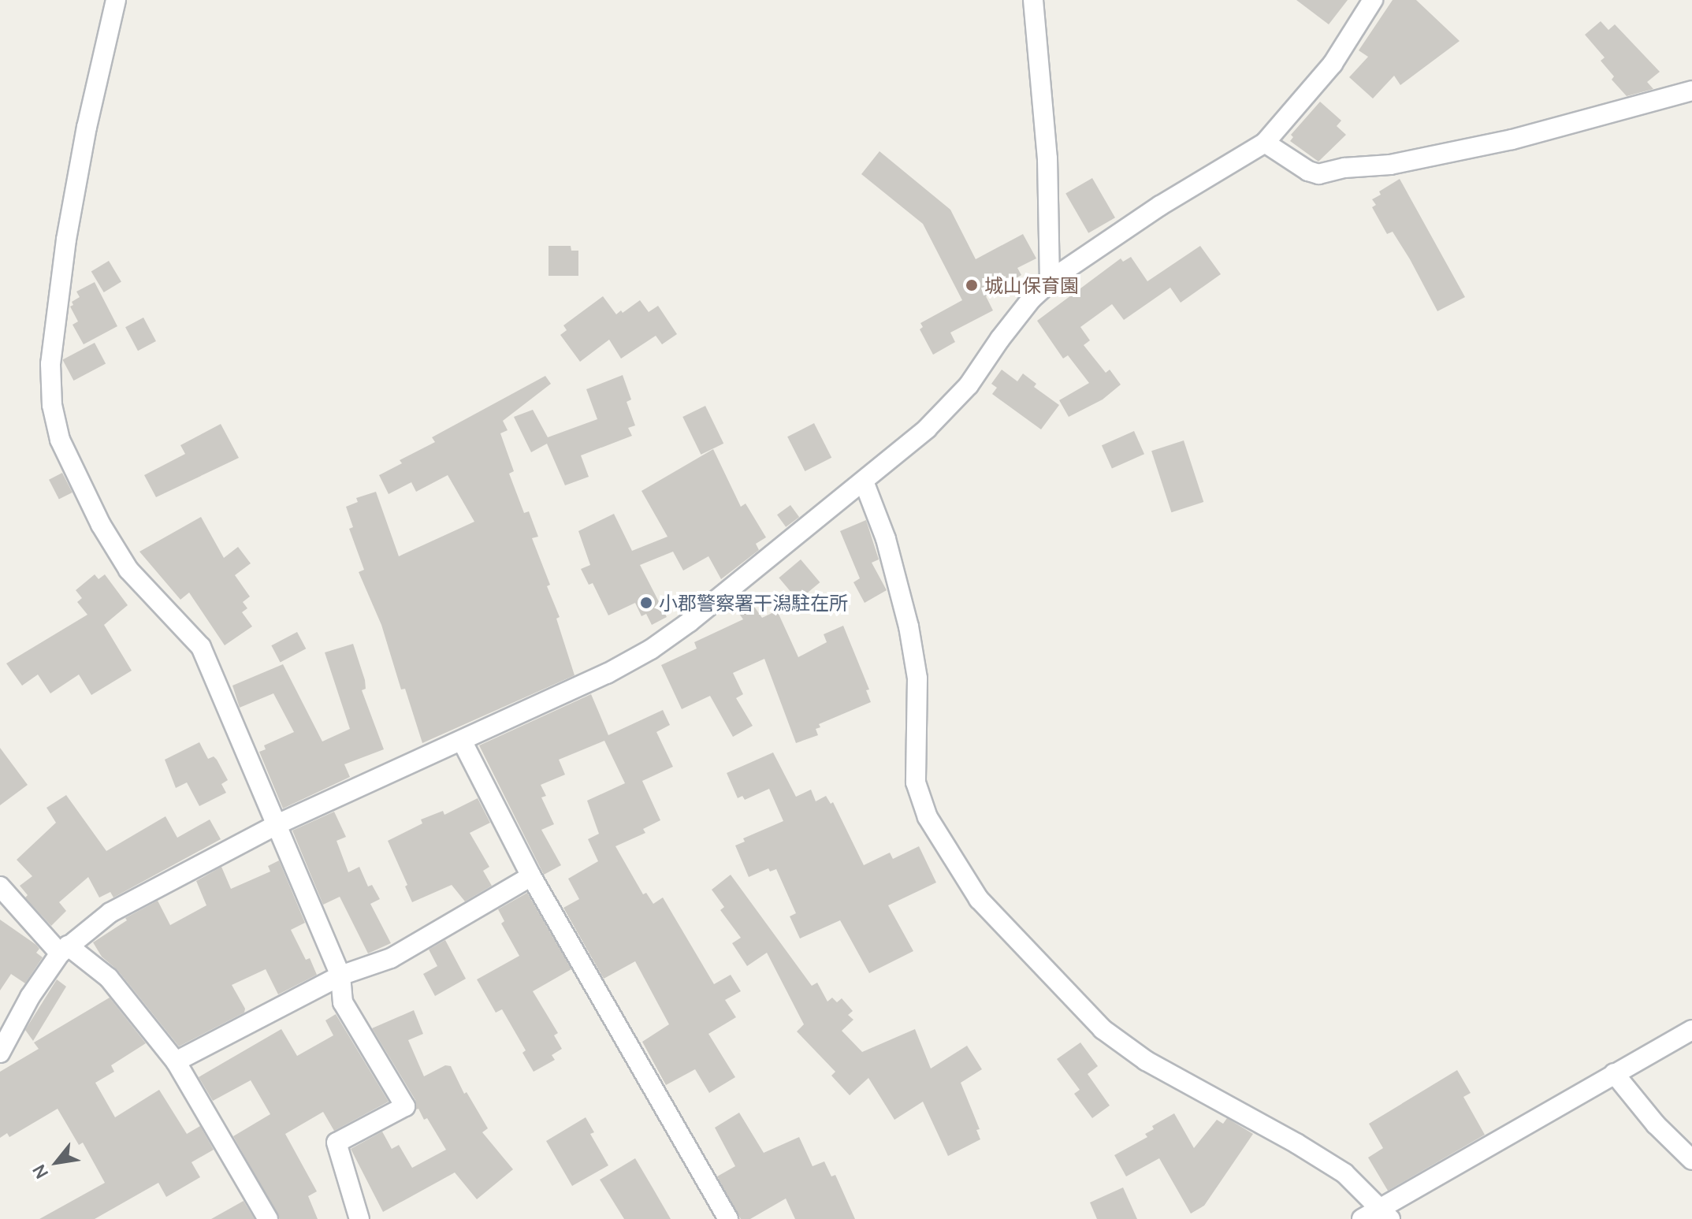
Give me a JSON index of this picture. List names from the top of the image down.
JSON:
{
  "places": ["城山保育園", "小郡警察署干潟駐在所"],
  "north": "bottom left"
}
